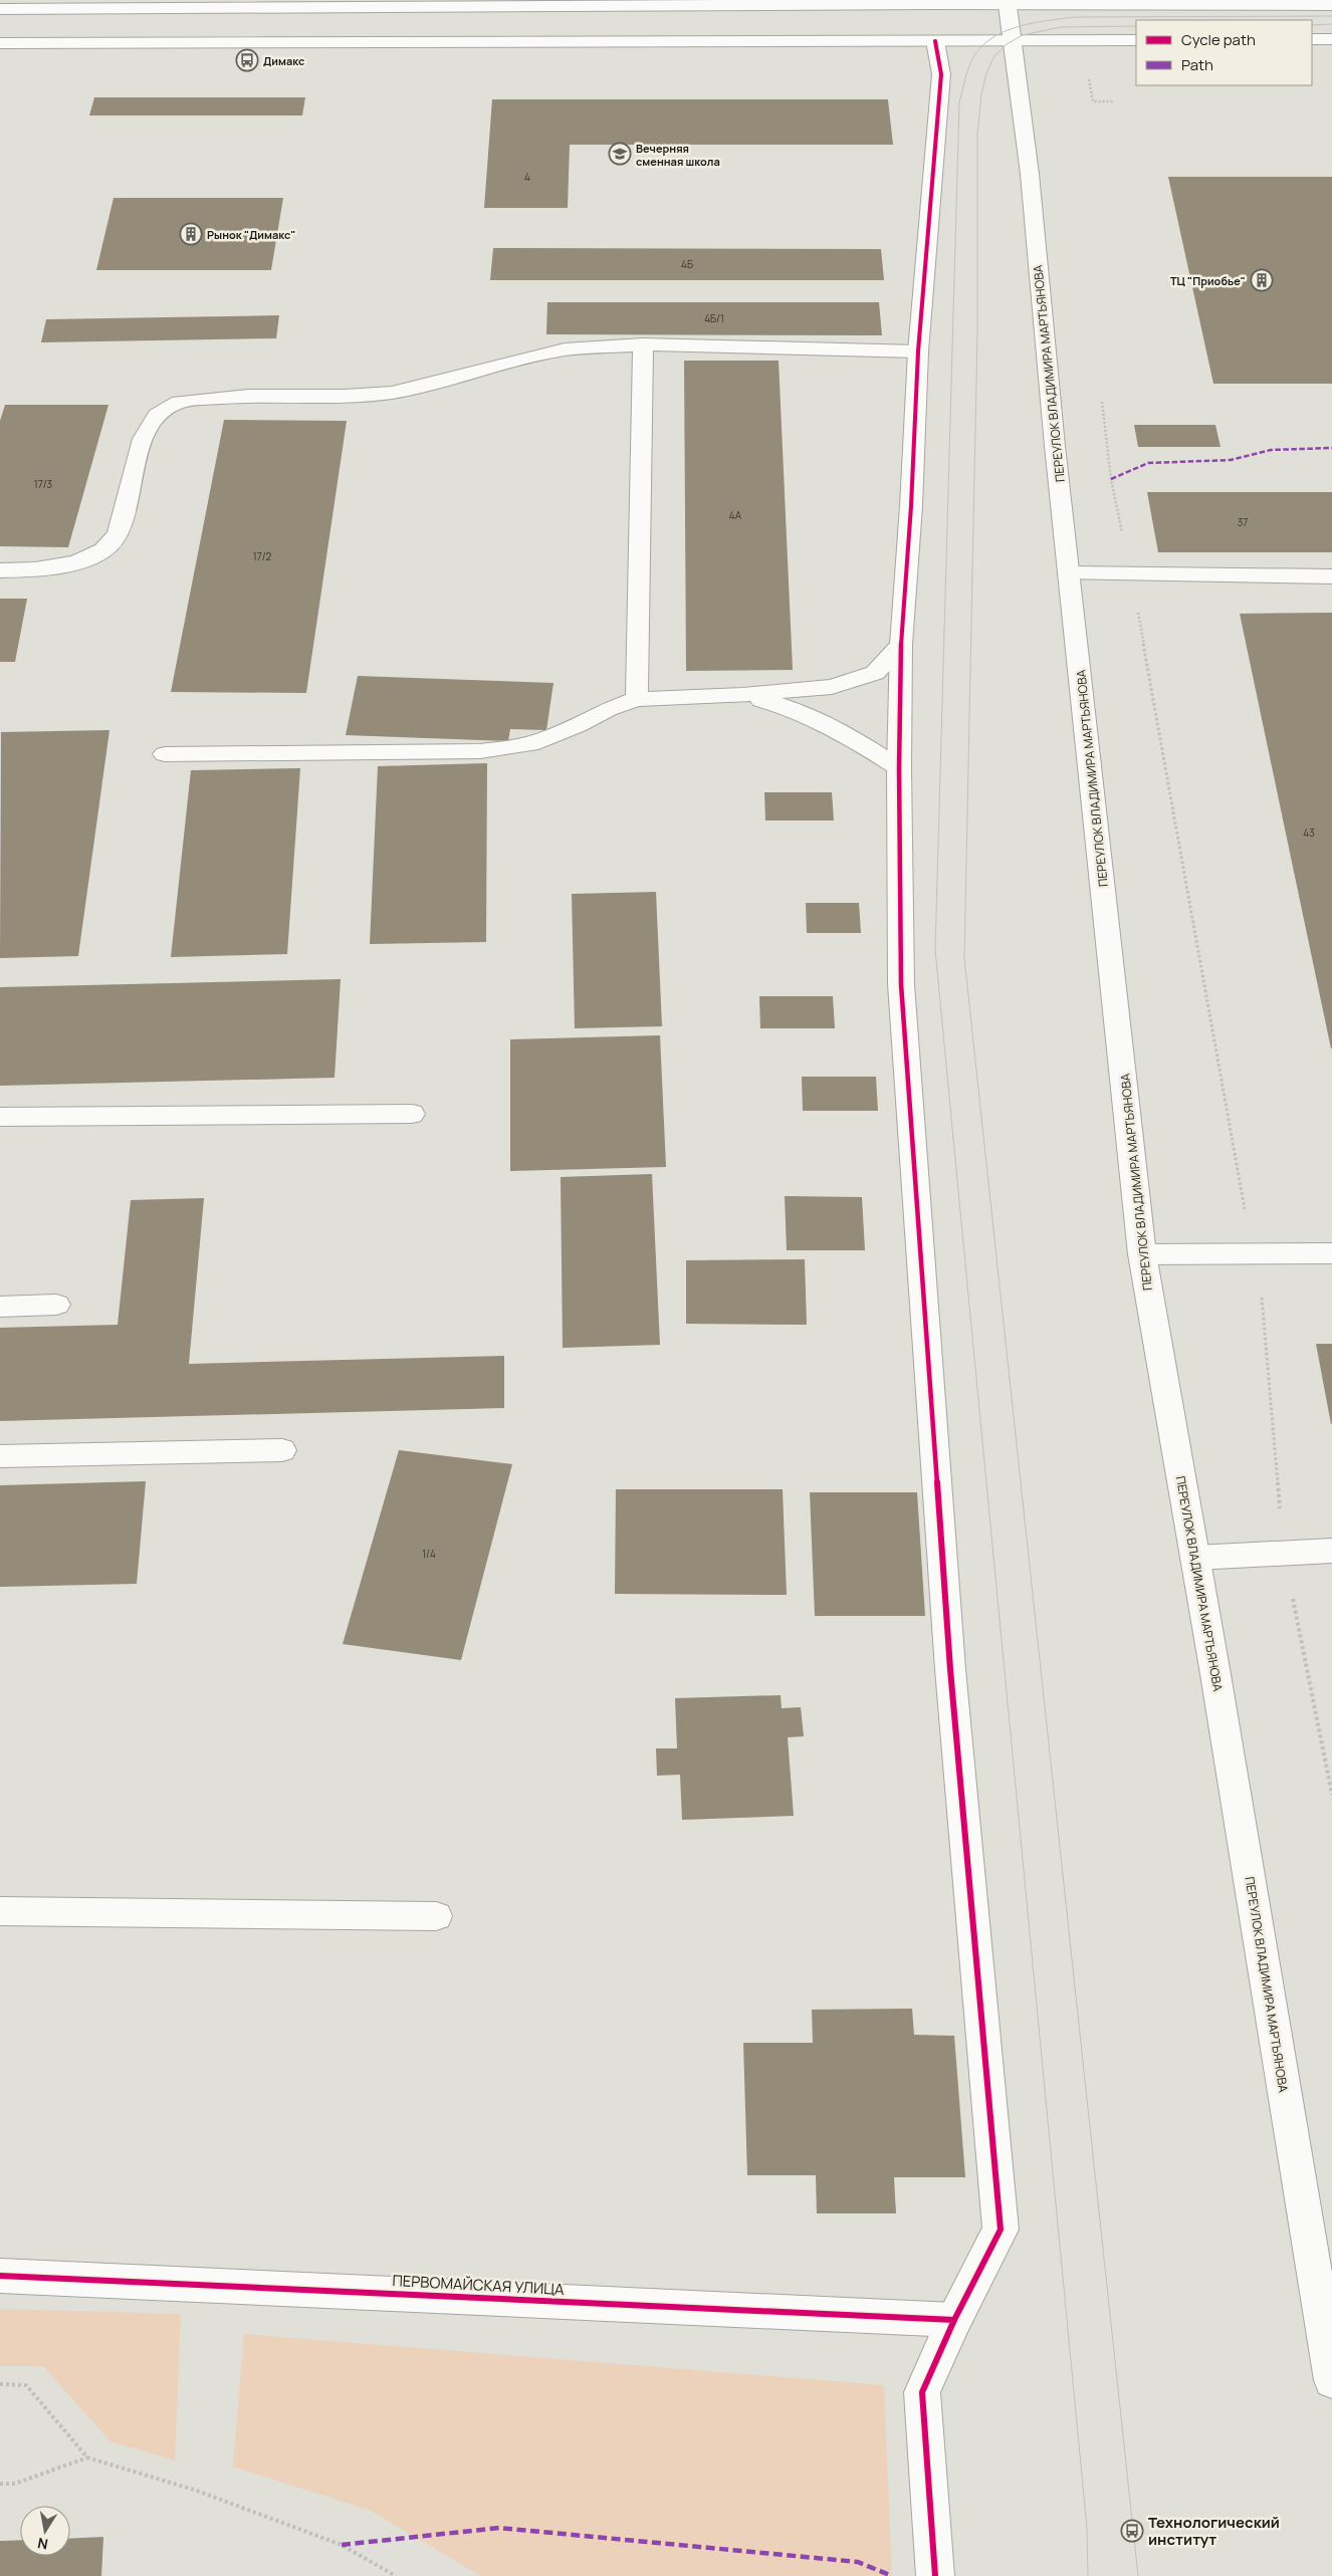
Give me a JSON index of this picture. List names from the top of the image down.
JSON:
{
  "streets": {
    "street": ["ПЕРЕУЛОК ВЛАДИМИРА МАРТЬЯНОВА", "ПЕРВОМАЙСКАЯ УЛИЦА"]
  },
  "places": {
    "bus stop": ["Димакс", "Технологический институт"],
    "school or university": ["Вечерняя сменная школа"],
    "building": ["Рынок \"Димакс\"", "ТЦ \"Приобье\""]
  },
  "house_numbers": [
    "4",
    "4Б",
    "4Б/1",
    "17/3",
    "4А",
    "37",
    "17/2",
    "43",
    "1/4"
  ],
  "legend": ["Cycle path", "Path"],
  "north": "bottom"
}
